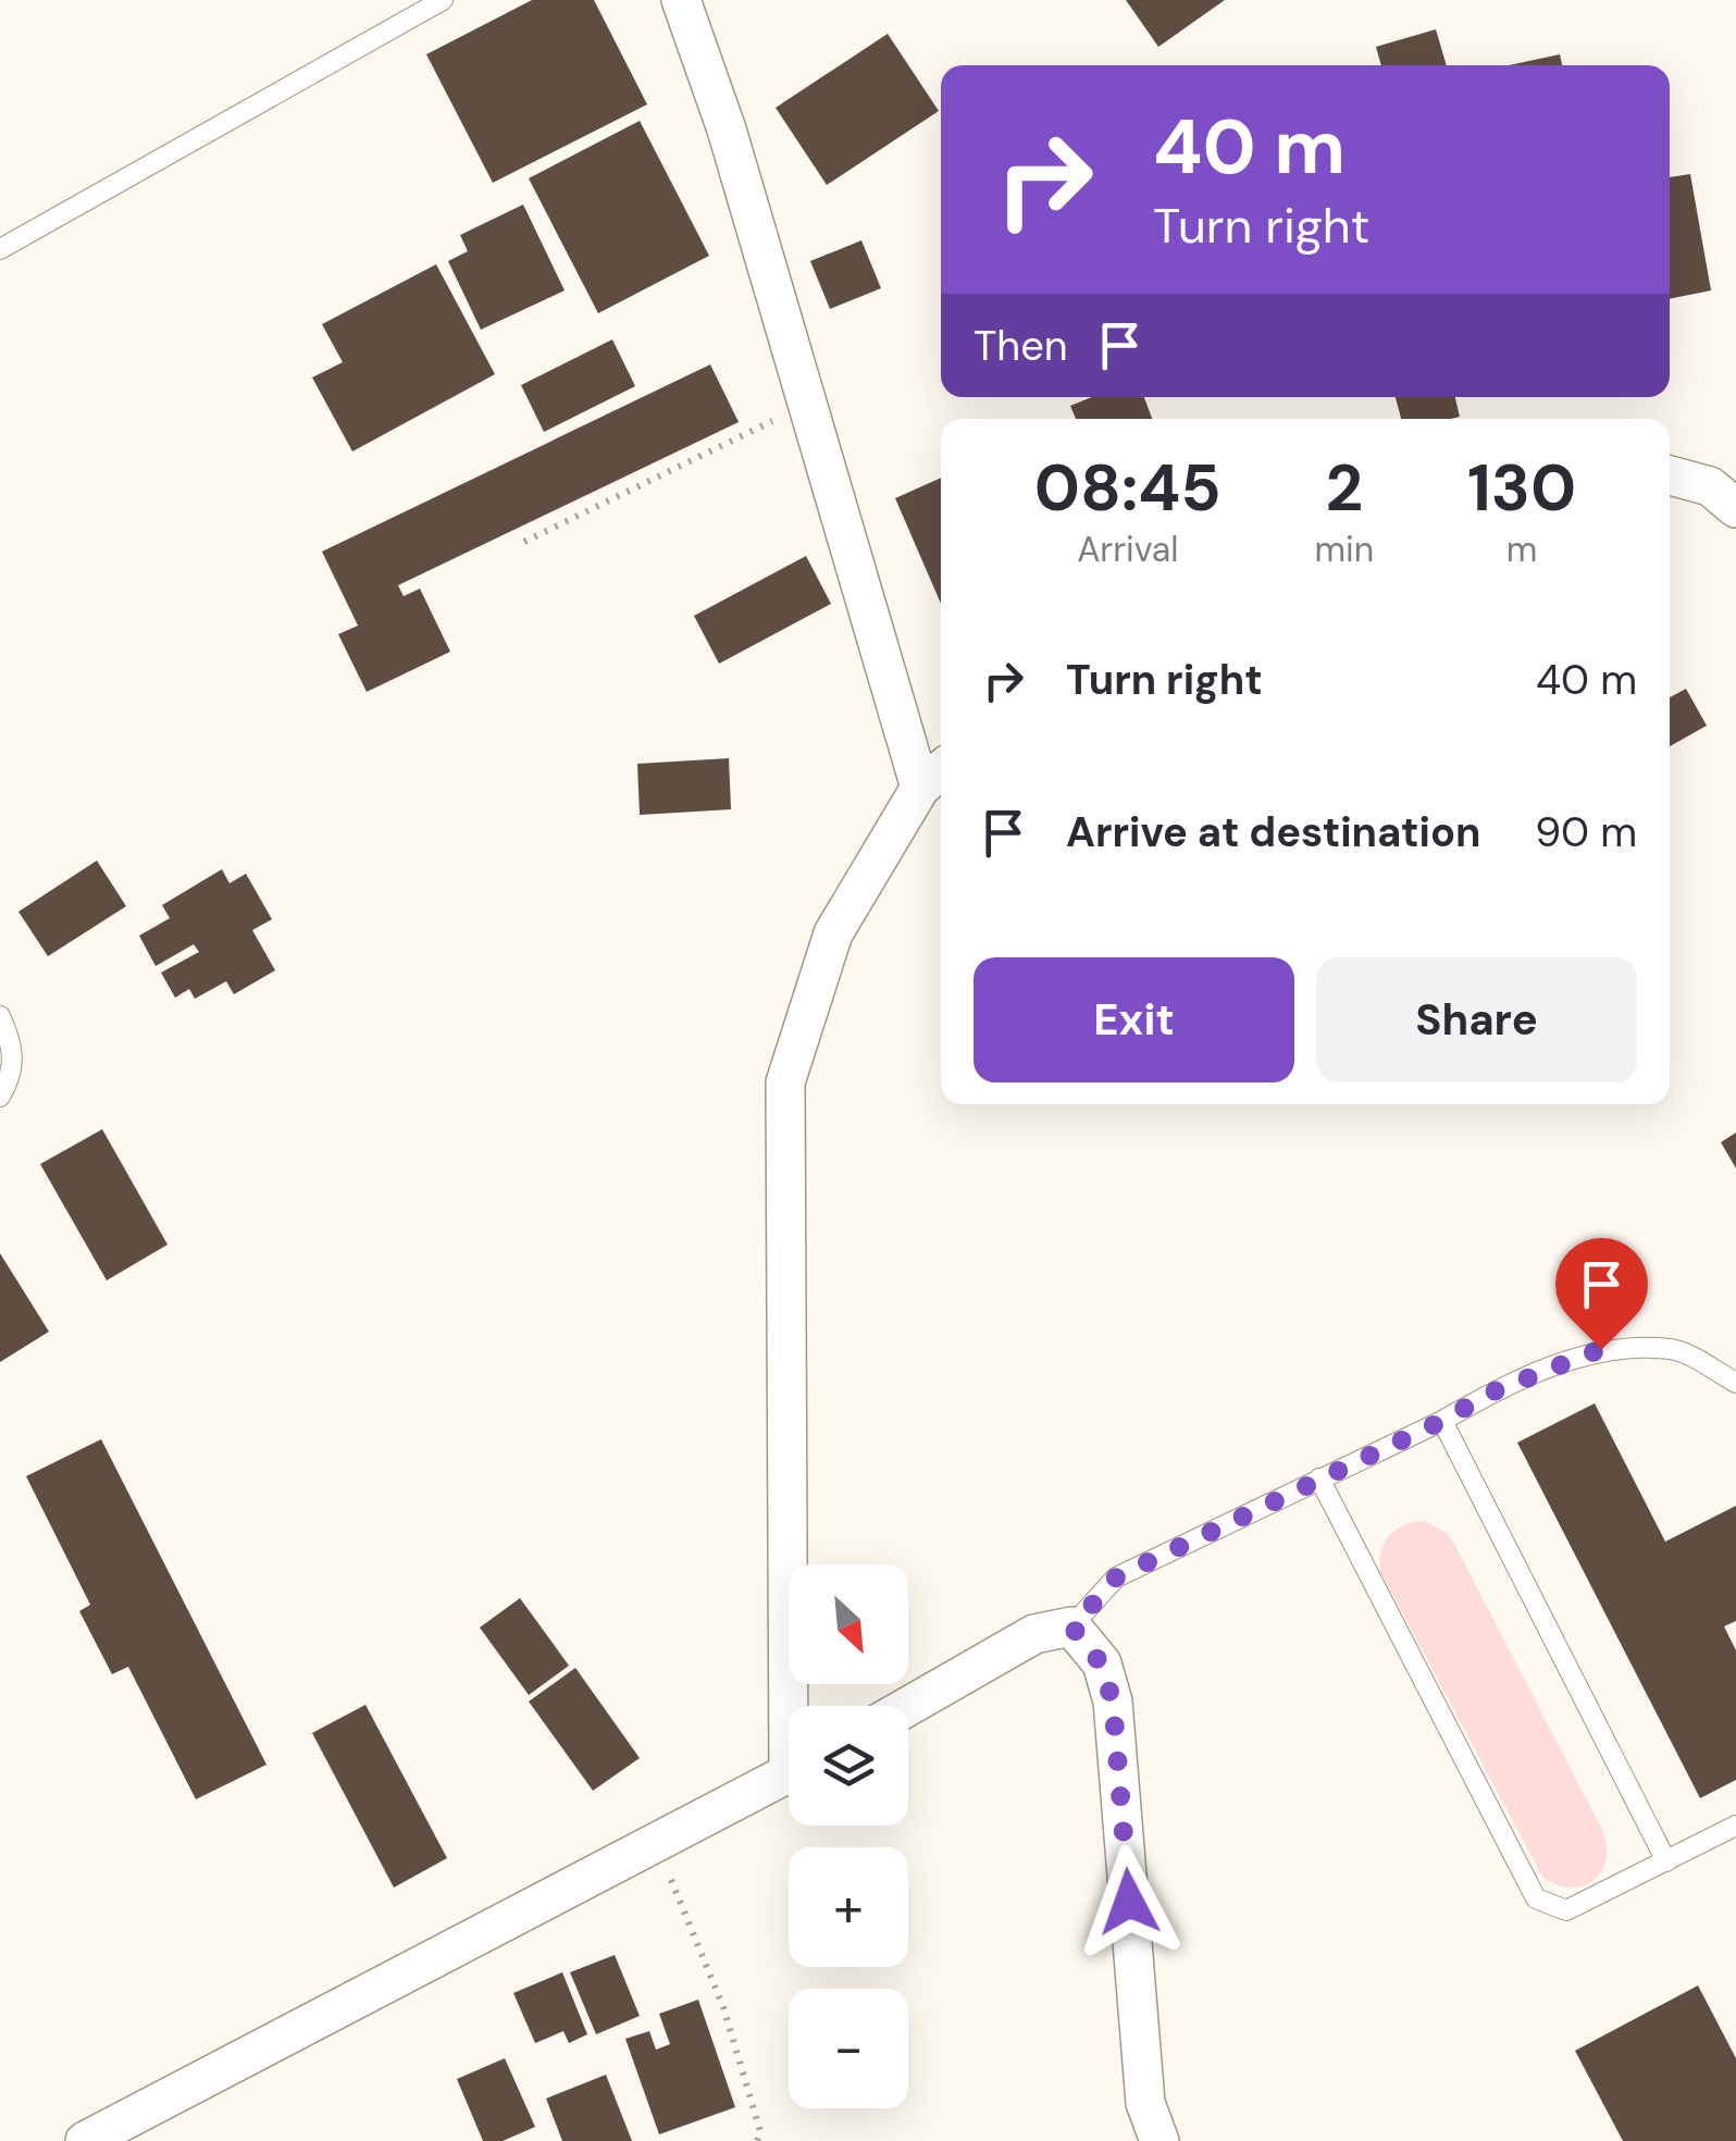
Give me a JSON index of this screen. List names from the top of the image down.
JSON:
{
  "north": "bottom right",
  "page": {
    "turn": ["40 m", "Turn right"],
    "then": "Then",
    "eta": [
      "08:45",
      "Arrival",
      "2",
      "min",
      "130",
      "m"
    ],
    "list": [
      {
        "name": "Turn right",
        "value": "40 m"
      },
      {
        "name": "Arrive at destination",
        "value": "90 m"
      }
    ],
    "buttons": ["Exit", "Share"],
    "map_buttons": ["+", "−"]
  }
}
